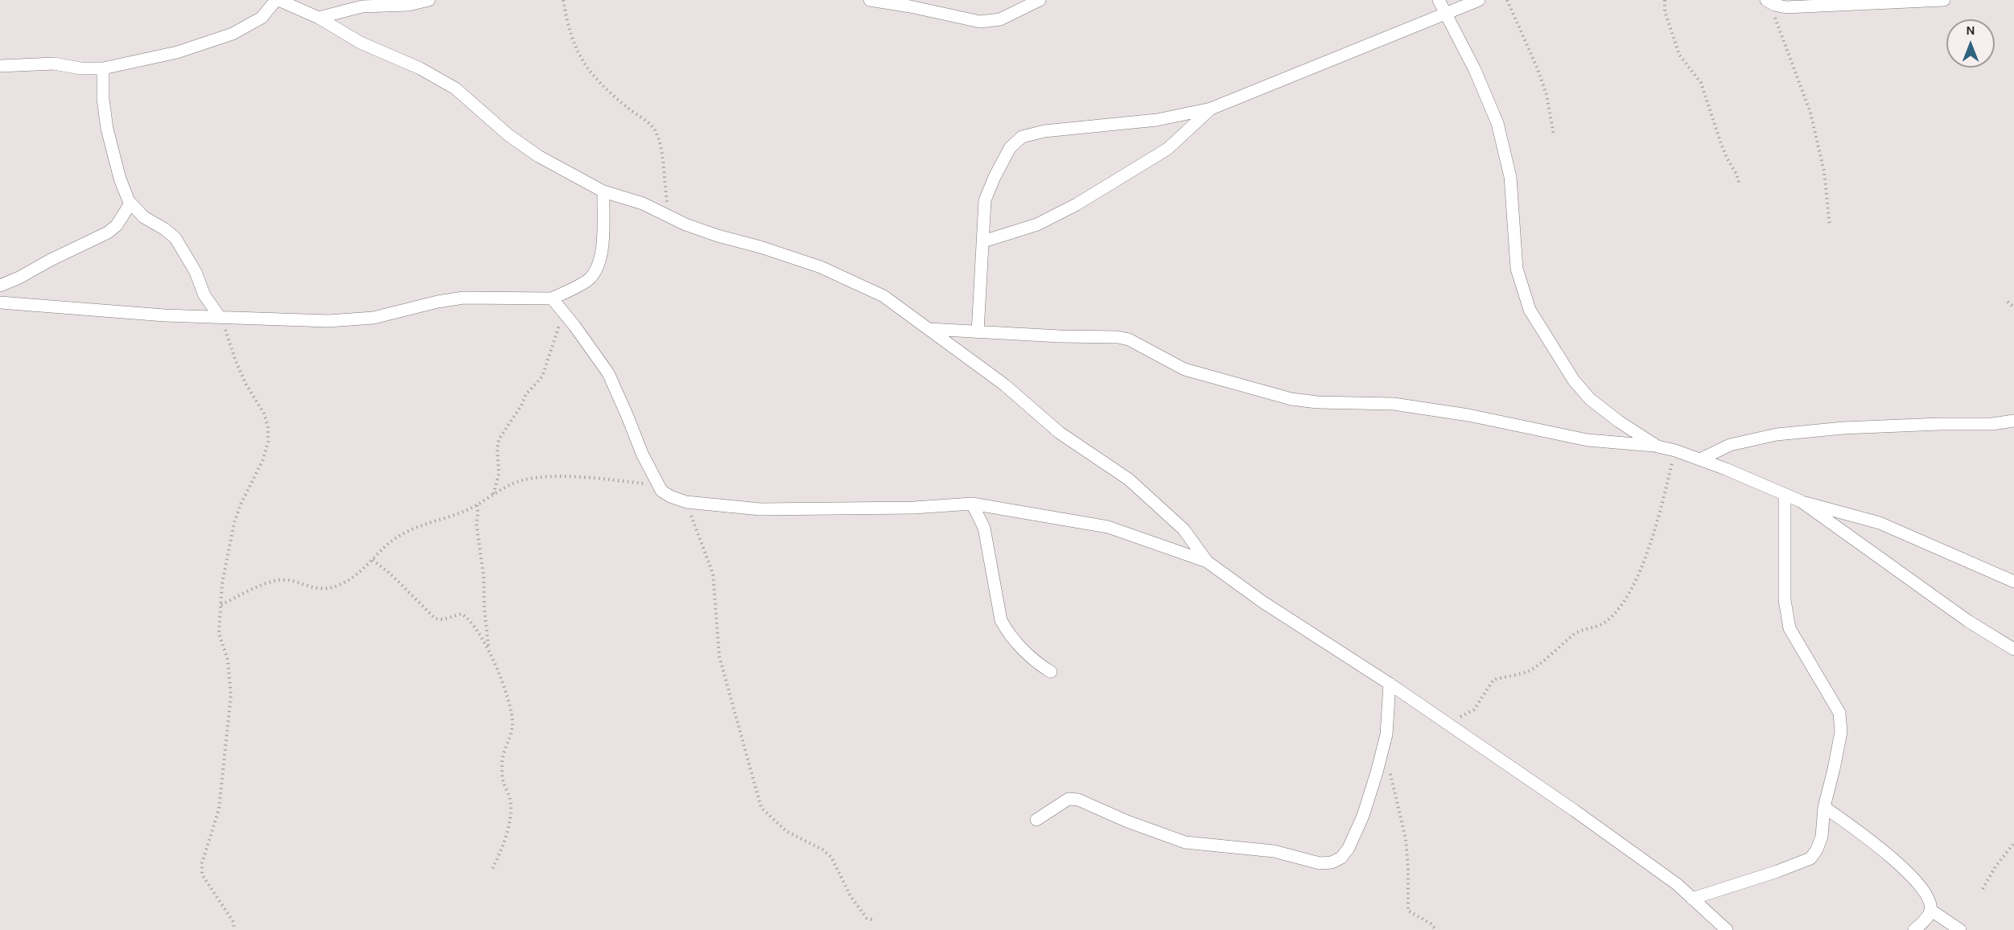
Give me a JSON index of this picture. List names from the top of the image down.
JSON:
{
  "north": "top"
}
